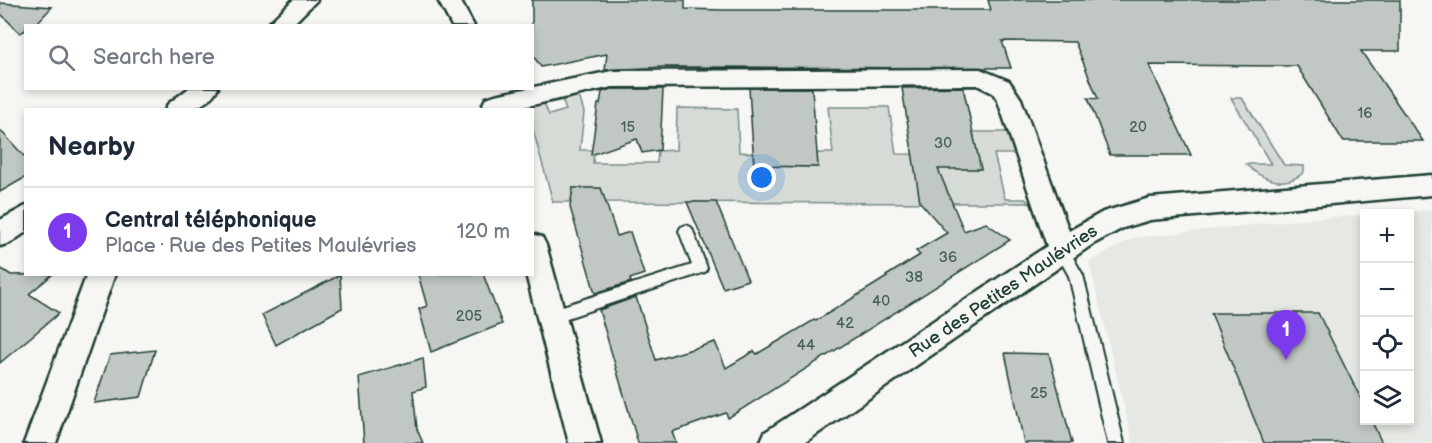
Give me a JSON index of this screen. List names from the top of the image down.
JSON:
{
  "streets": {
    "street": ["Rue des Petites Maulévries"]
  },
  "house_numbers": [
    "16",
    "15",
    "20",
    "30",
    "36",
    "38",
    "40",
    "205",
    "42",
    "44",
    "25"
  ],
  "page": {
    "search": "Search here",
    "heading": "Nearby",
    "list": [
      {
        "mark": "1",
        "name": "Central téléphonique",
        "note": "Place · Rue des Petites Maulévries",
        "value": "120 m"
      }
    ],
    "map_buttons": ["+", "−"],
    "pins": "1"
  }
}
